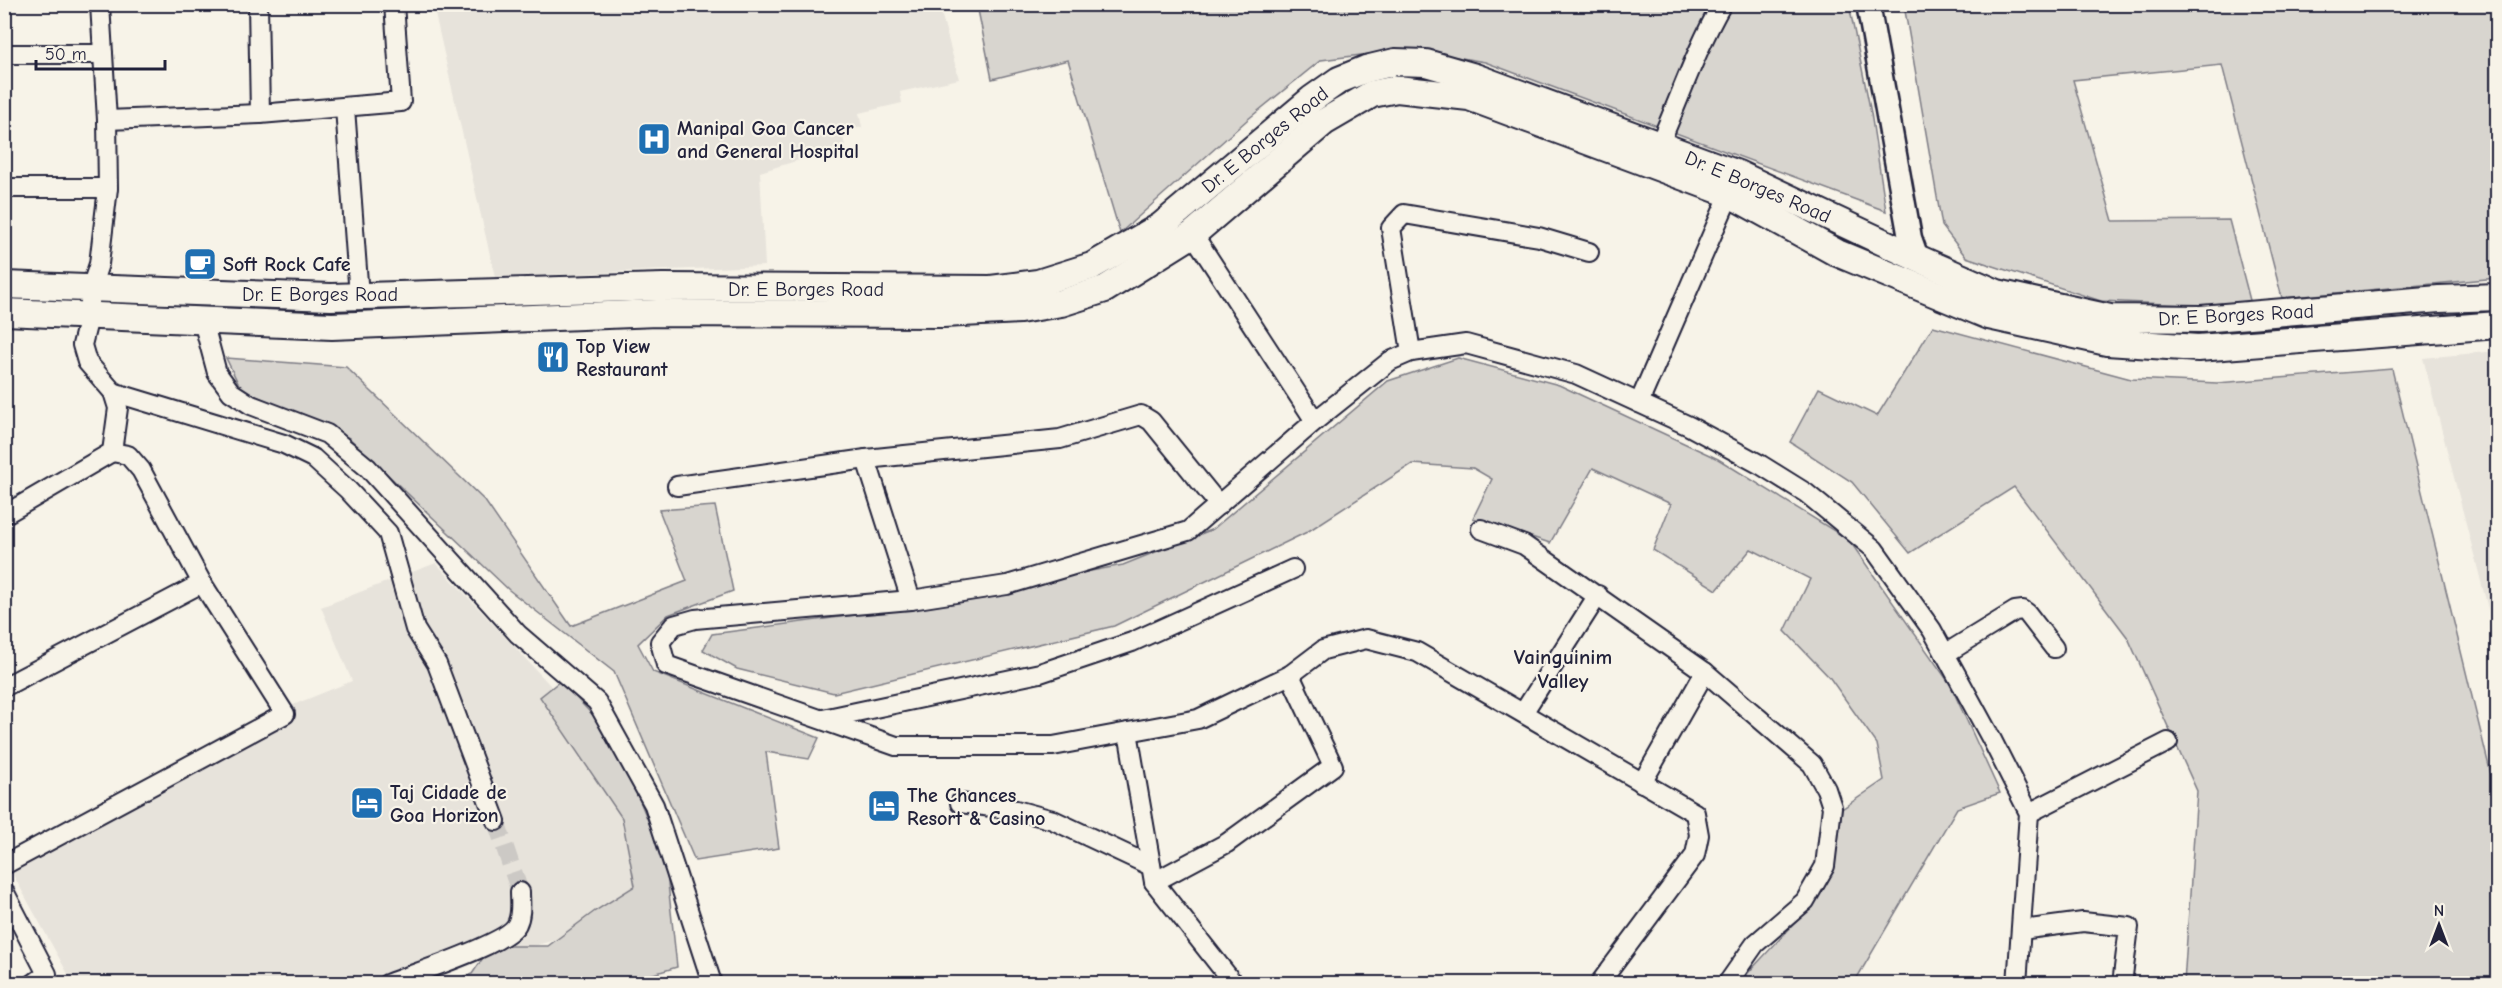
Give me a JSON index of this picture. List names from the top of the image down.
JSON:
{
  "streets": {
    "main road": ["Dr. E Borges Road"]
  },
  "districts": ["Vainguinim Valley"],
  "places": {
    "hospital": ["Manipal Goa Cancer and General Hospital"],
    "cafe": ["Soft Rock Cafe"],
    "restaurant": ["Top View Restaurant"],
    "hotel": ["Taj Cidade de Goa Horizon", "The Chances Resort & Casino"]
  },
  "scale_bar": "50 m",
  "north": "top"
}
